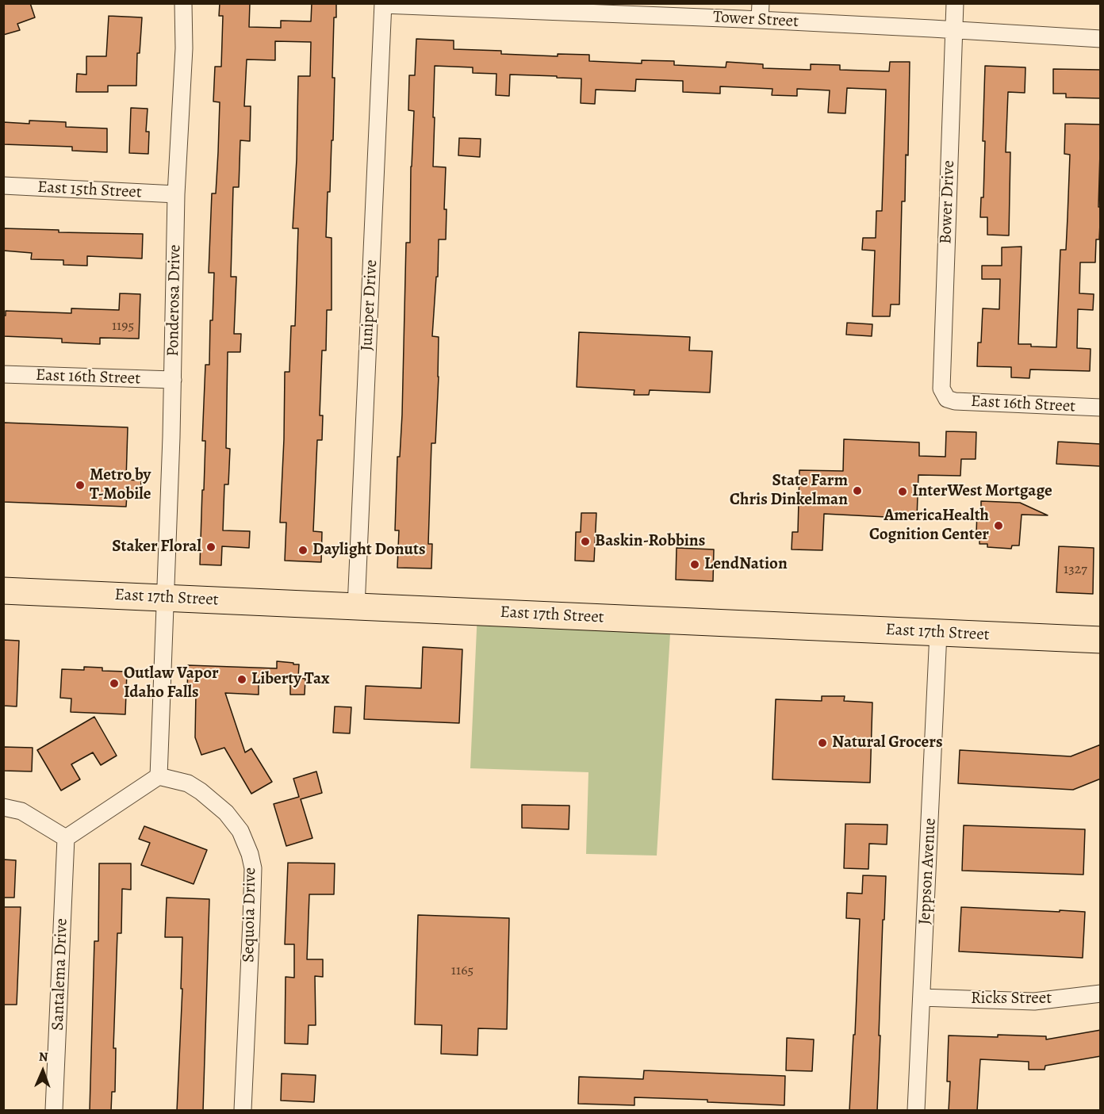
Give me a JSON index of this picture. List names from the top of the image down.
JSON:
{
  "streets": {
    "main road": ["East 17th Street"],
    "street": [
      "Tower Street",
      "East 15th Street",
      "Bower Drive",
      "Ponderosa Drive",
      "Juniper Drive",
      "East 16th Street",
      "Jeppson Avenue",
      "Sequoia Drive",
      "Santalema Drive",
      "Ricks Street"
    ]
  },
  "crossings": [
    ["Tower Street", "Bower Drive"],
    ["Tower Street", "Juniper Drive"],
    ["East 15th Street", "Ponderosa Drive"],
    ["Bower Drive", "East 16th Street"],
    ["Ponderosa Drive", "East 16th Street"],
    ["Ponderosa Drive", "East 17th Street"],
    ["Juniper Drive", "East 17th Street"],
    ["East 17th Street", "Jeppson Avenue"],
    ["Jeppson Avenue", "Ricks Street"]
  ],
  "places": [
    "Metro by T-Mobile",
    "State Farm Chris Dinkelman",
    "InterWest Mortgage",
    "AmericaHealth Cognition Center",
    "Baskin-Robbins",
    "Staker Floral",
    "Daylight Donuts",
    "LendNation",
    "Liberty Tax",
    "Outlaw Vapor Idaho Falls",
    "Natural Grocers"
  ],
  "house_numbers": ["1195", "1327", "1165"],
  "north": "top"
}
